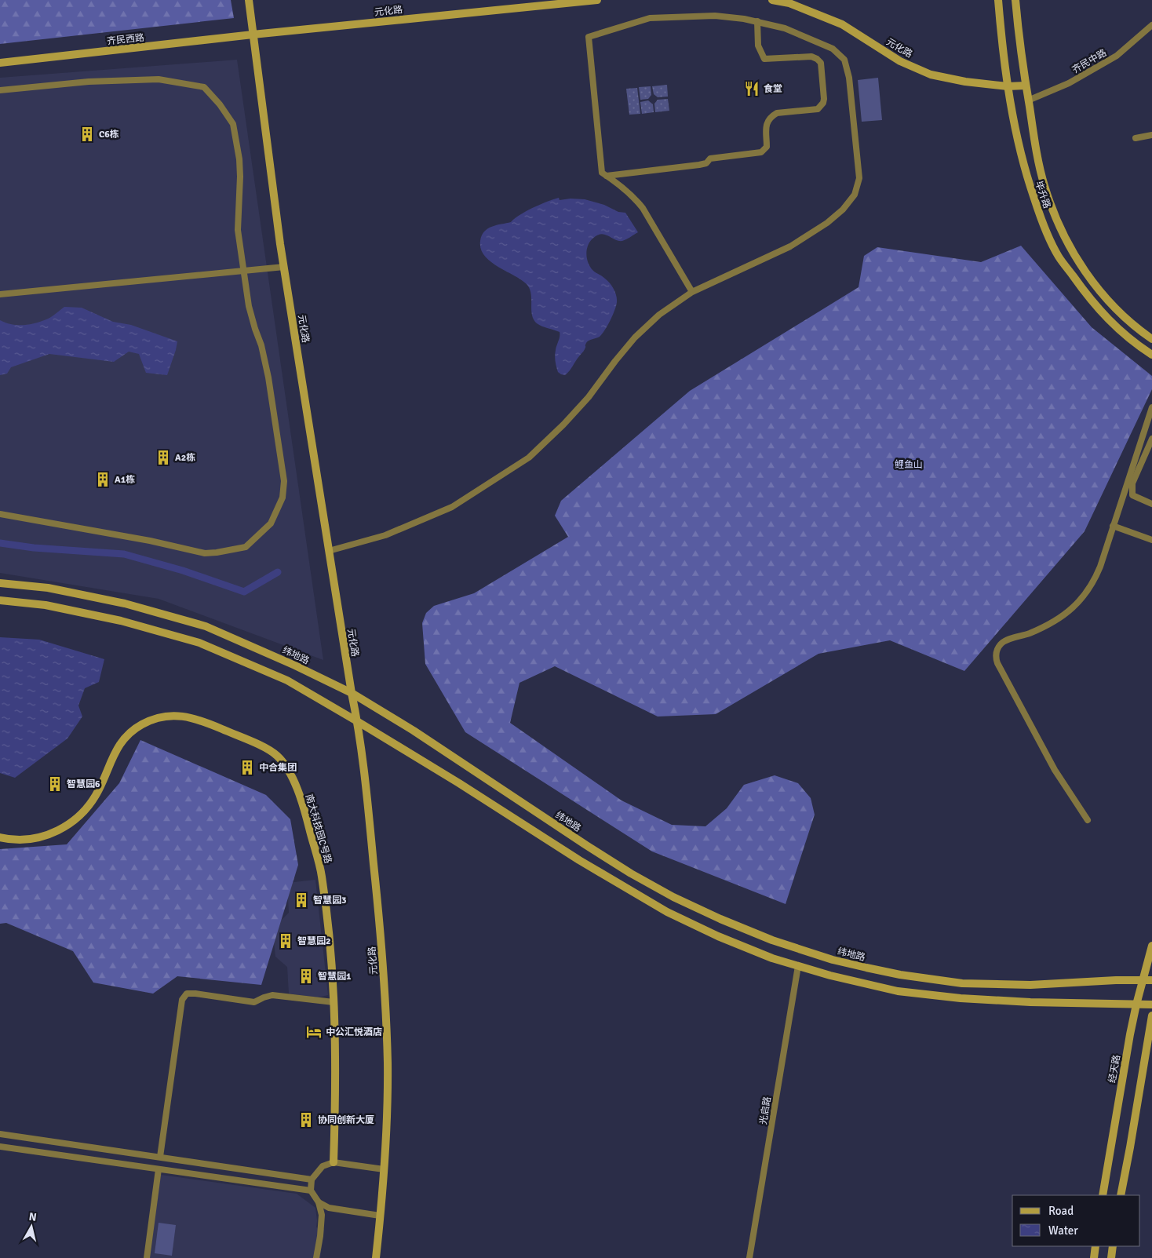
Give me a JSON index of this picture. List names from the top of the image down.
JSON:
{
  "streets": {
    "street": [
      "元化路",
      "齐民西路",
      "齐民中路",
      "毕升路",
      "纬地路",
      "南大科技园C号路",
      "经天路",
      "光启路"
    ]
  },
  "crossings": [
    ["元化路", "齐民西路"],
    ["元化路", "毕升路"],
    ["元化路", "纬地路"],
    ["齐民中路", "毕升路"],
    ["纬地路", "经天路"]
  ],
  "parks": ["鲤鱼山"],
  "places": {
    "restaurant": ["食堂"],
    "building": [
      "C6栋",
      "A2栋",
      "A1栋",
      "中合集团",
      "智慧园6",
      "智慧园3",
      "智慧园2",
      "智慧园1",
      "协同创新大厦"
    ],
    "hotel": ["中公汇悦酒店"]
  },
  "legend": ["Road", "Water"],
  "north": "top"
}
